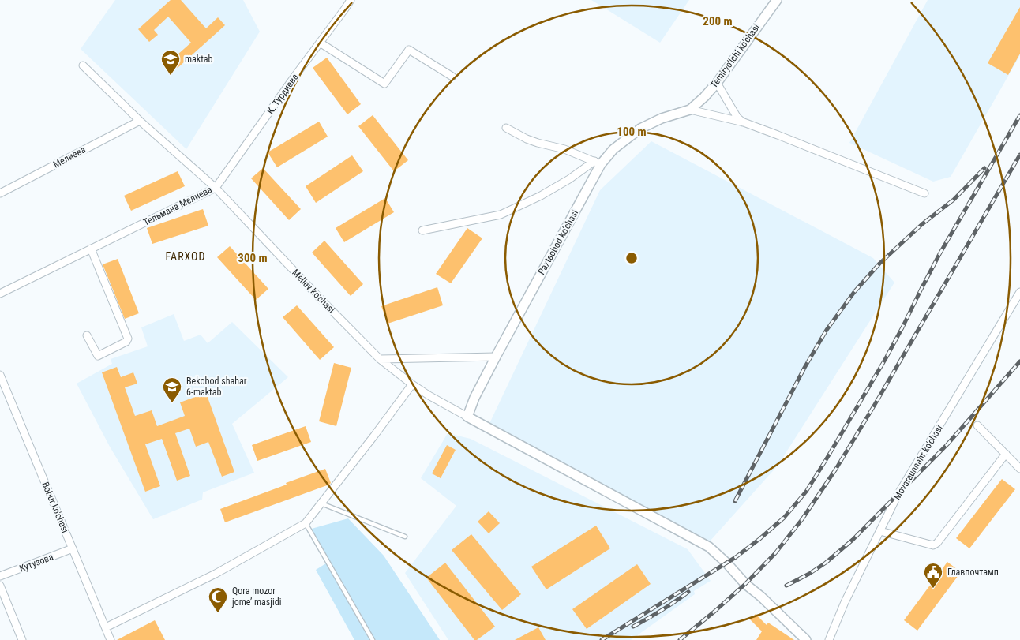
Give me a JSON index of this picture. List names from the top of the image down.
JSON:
{
  "streets": {
    "street": [
      "Temiryo'lchi ko'chasi",
      "К. Турдиева",
      "Мелиева",
      "Тельмана Мелиева",
      "Paxtaobod ko‘chasi",
      "Meliev ko'chasi",
      "Movaraunnahr ko'chasi",
      "Bobur ko'chasi",
      "Кутузова"
    ]
  },
  "crossings": [
    ["Temiryo'lchi ko'chasi", "Paxtaobod ko‘chasi"],
    ["К. Турдиева", "Тельмана Мелиева"],
    ["К. Турдиева", "Meliev ko'chasi"],
    ["Мелиева", "Тельмана Мелиева"],
    ["Тельмана Мелиева", "Meliev ko'chasi"],
    ["Paxtaobod ko‘chasi", "Meliev ko'chasi"],
    ["Bobur ko'chasi", "Кутузова"]
  ],
  "districts": ["FARXOD"],
  "places": {
    "school or university": ["maktab", "Bekobod shahar 6-maktab"],
    "public building": ["Главпочтамп"],
    "mosque": ["Qora mozor jome’ masjidi"]
  },
  "rings": ["200 m", "100 m", "300 m"]
}
